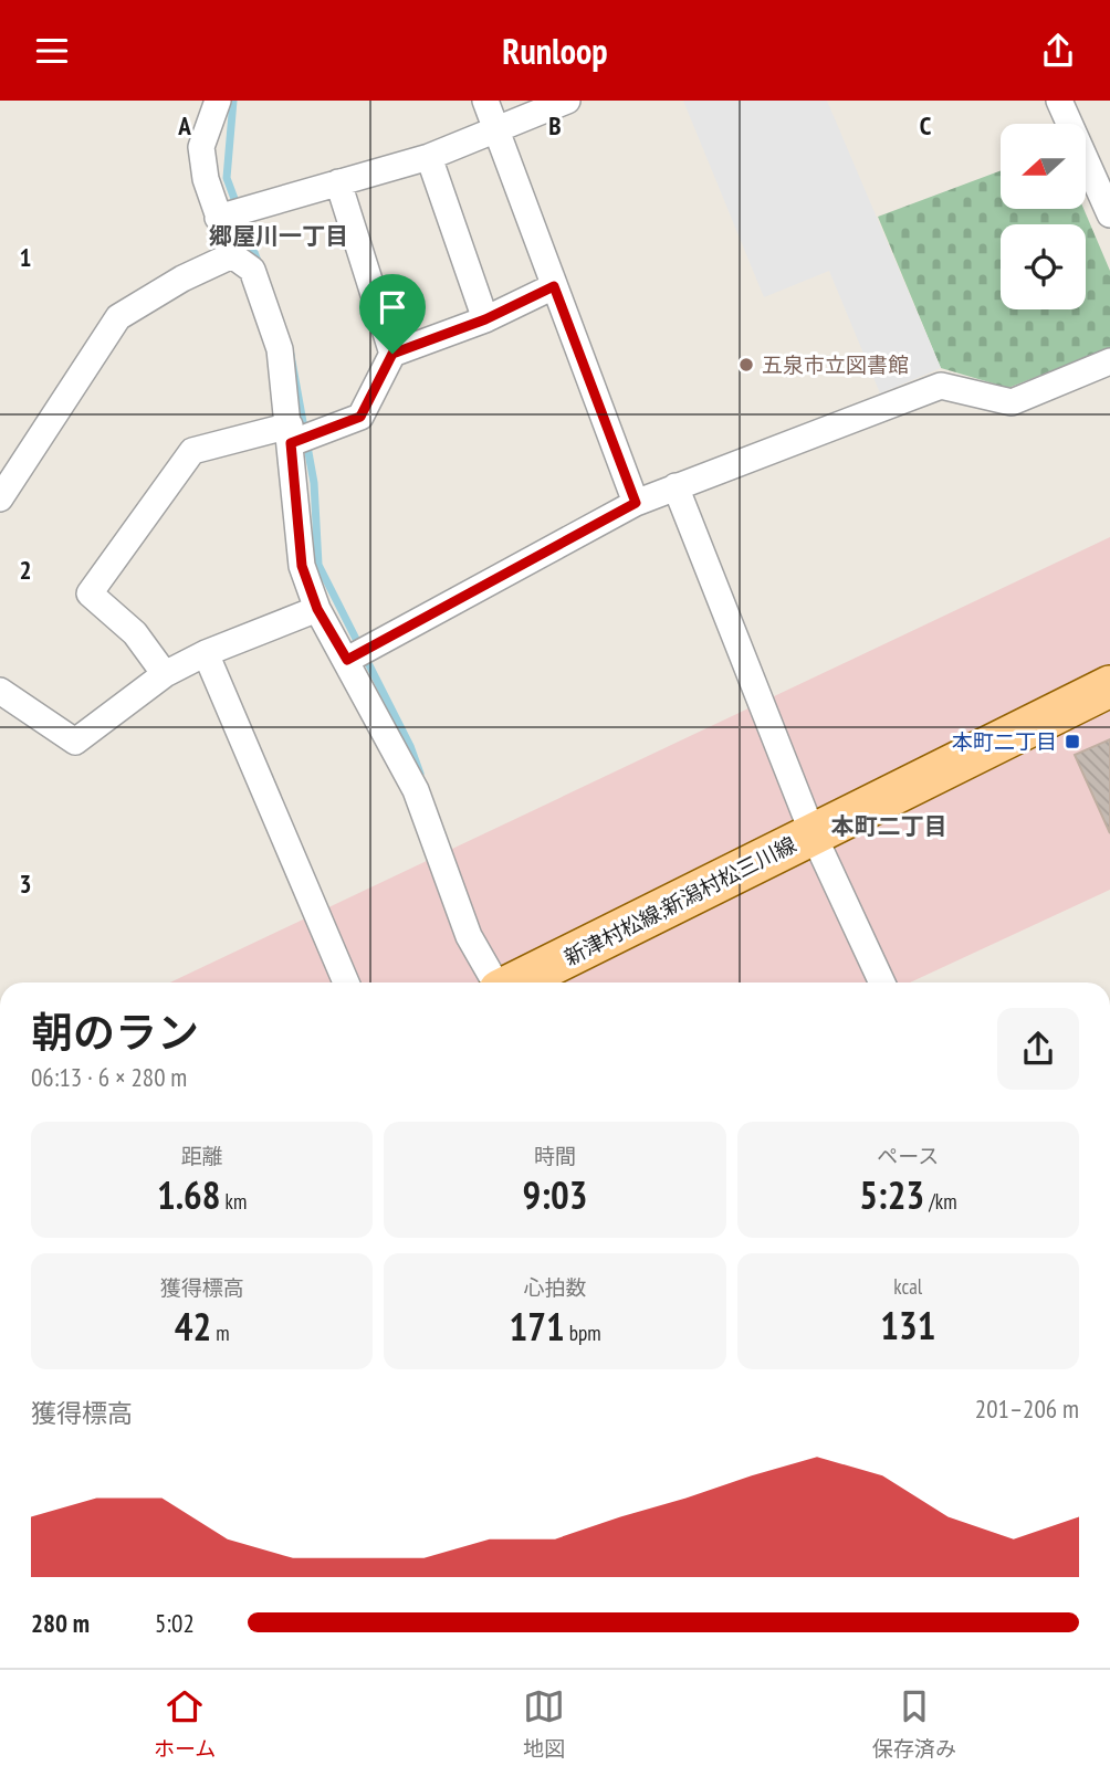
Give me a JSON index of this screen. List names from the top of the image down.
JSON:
{
  "streets": {
    "main road": ["新津村松線;新潟村松三川線"]
  },
  "districts": ["郷屋川一丁目", "本町二丁目"],
  "places": {
    "other": ["五泉市立図書館"],
    "transit": ["本町二丁目"]
  },
  "north": "left",
  "page": {
    "header": "Runloop",
    "heading": ["朝のラン", "06:13 · 6 × 280 m"],
    "stats": [
      ["距離", "1.68 km"],
      ["時間", "9:03"],
      ["ペース", "5:23 /km"],
      ["獲得標高", "42 m"],
      ["心拍数", "171 bpm"],
      ["kcal", "131"]
    ],
    "chart": ["獲得標高", "201–206 m"],
    "list": [
      {
        "name": "280 m",
        "note": "5:02"
      }
    ],
    "tabs": ["ホーム", "地図", "保存済み"]
  },
  "grid": {
    "columns": ["A", "B", "C"],
    "rows": ["1", "2", "3"]
  }
}
